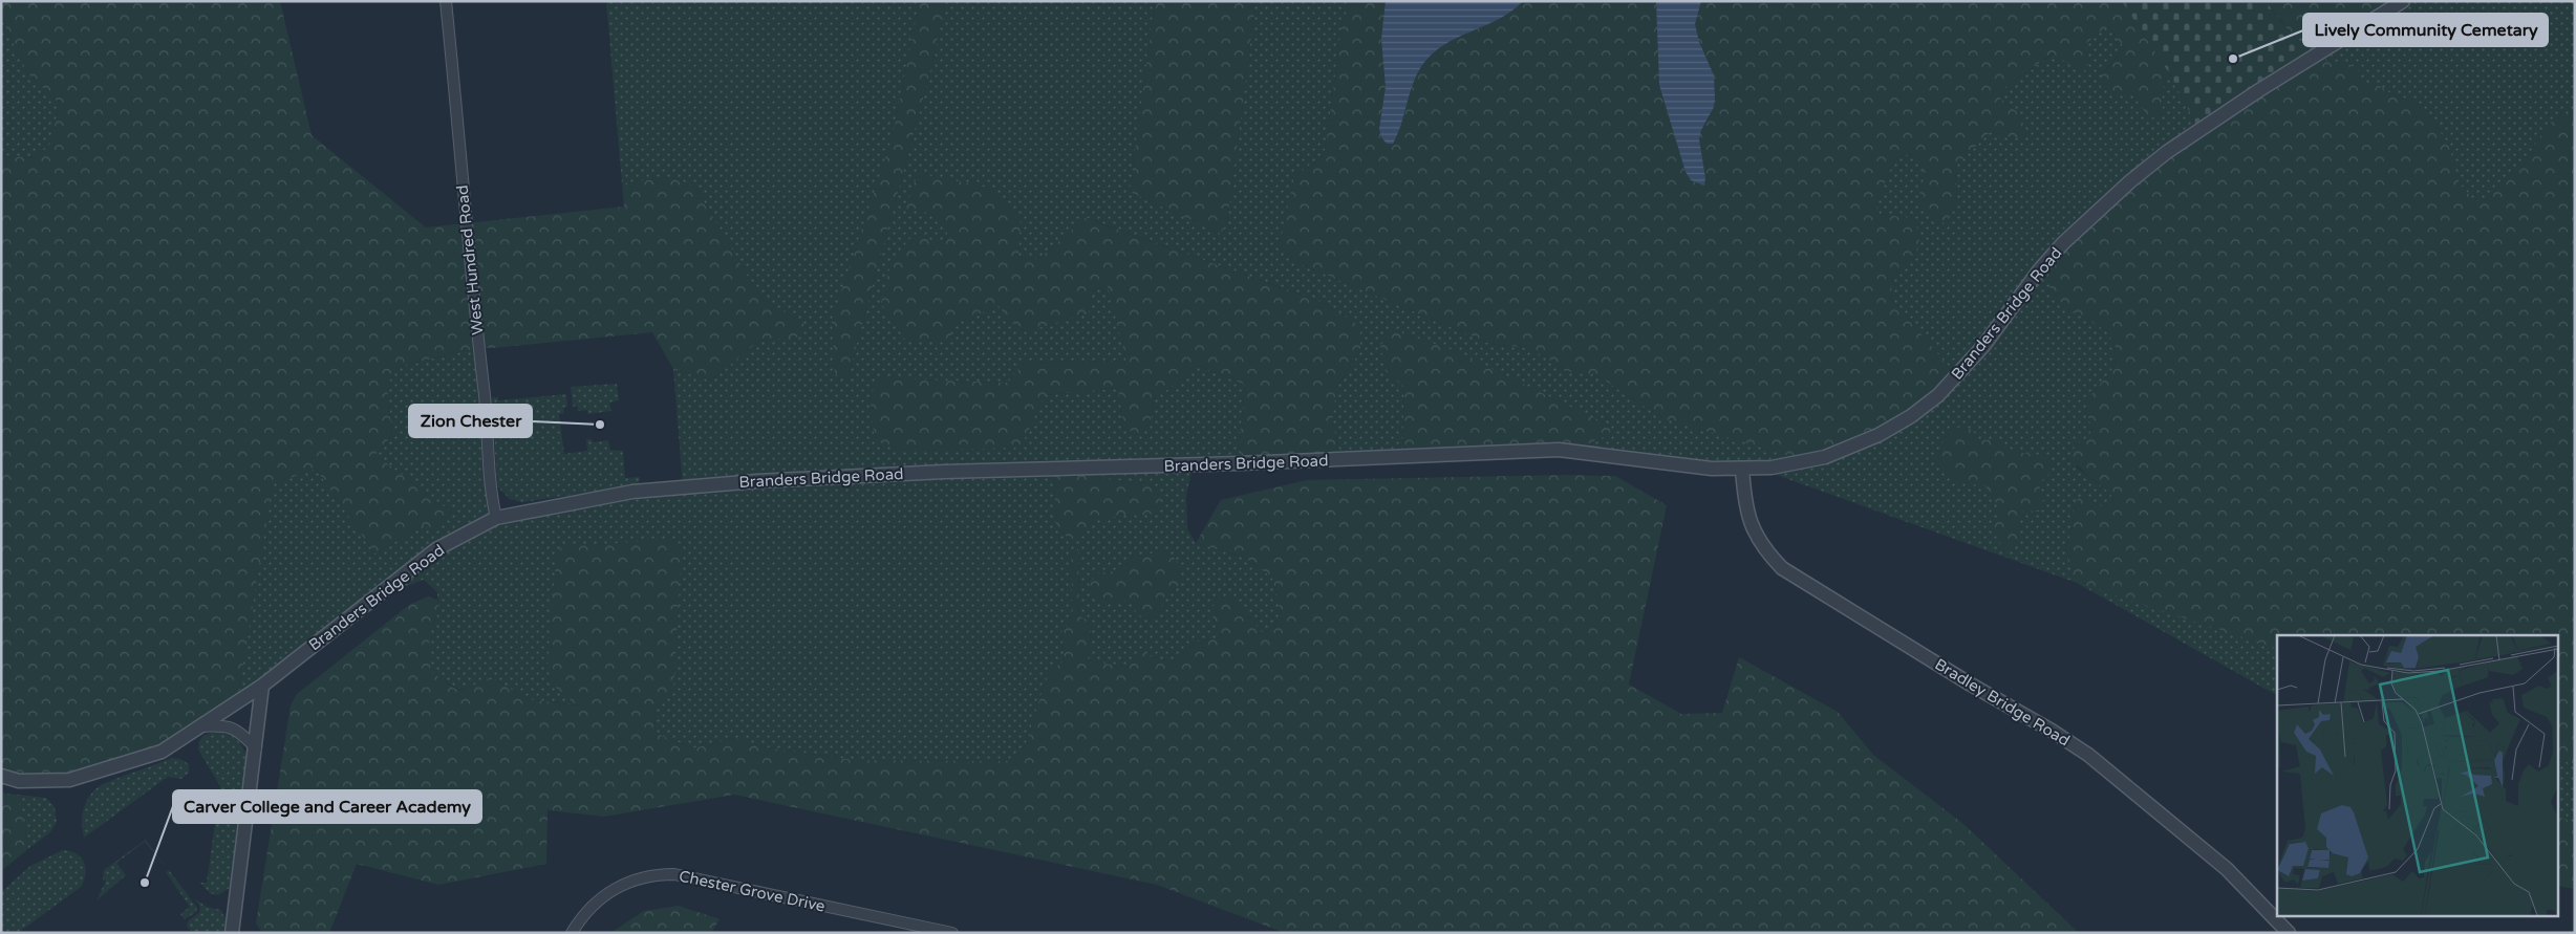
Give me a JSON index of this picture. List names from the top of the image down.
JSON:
{
  "streets": {
    "street": [
      "West Hundred Road",
      "Branders Bridge Road",
      "Bradley Bridge Road",
      "Chester Grove Drive"
    ]
  },
  "crossings": [
    ["West Hundred Road", "Branders Bridge Road"],
    ["Branders Bridge Road", "Bradley Bridge Road"]
  ],
  "places": ["Lively Community Cemetary", "Zion Chester", "Carver College and Career Academy"]
}
